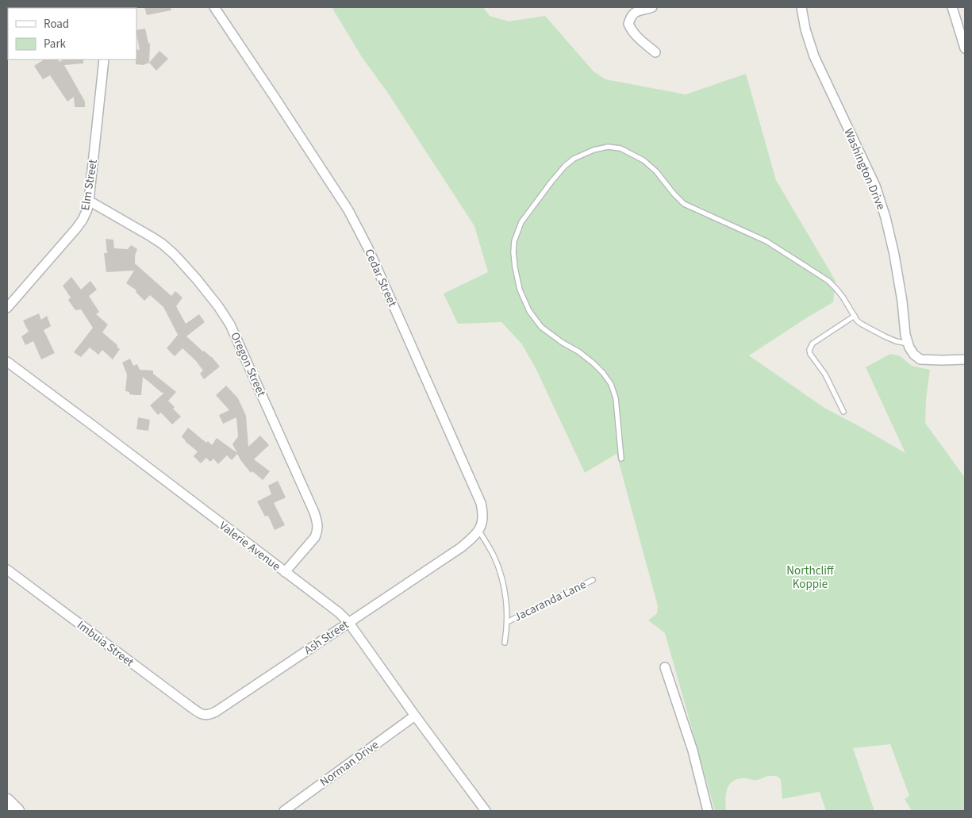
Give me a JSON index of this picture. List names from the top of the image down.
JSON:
{
  "streets": {
    "street": [
      "Washington Drive",
      "Elm Street",
      "Cedar Street",
      "Oregon Street",
      "Valerie Avenue",
      "Ash Street",
      "Imbuia Street",
      "Norman Drive"
    ],
    "lane": ["Jacaranda Lane"]
  },
  "crossings": [
    ["Elm Street", "Oregon Street"],
    ["Cedar Street", "Jacaranda Lane"],
    ["Cedar Street", "Ash Street"],
    ["Oregon Street", "Valerie Avenue"],
    ["Valerie Avenue", "Ash Street"],
    ["Valerie Avenue", "Norman Drive"],
    ["Jacaranda Lane", "Ash Street"],
    ["Ash Street", "Imbuia Street"]
  ],
  "parks": ["Northcliff Koppie"],
  "legend": ["Road", "Park"]
}
